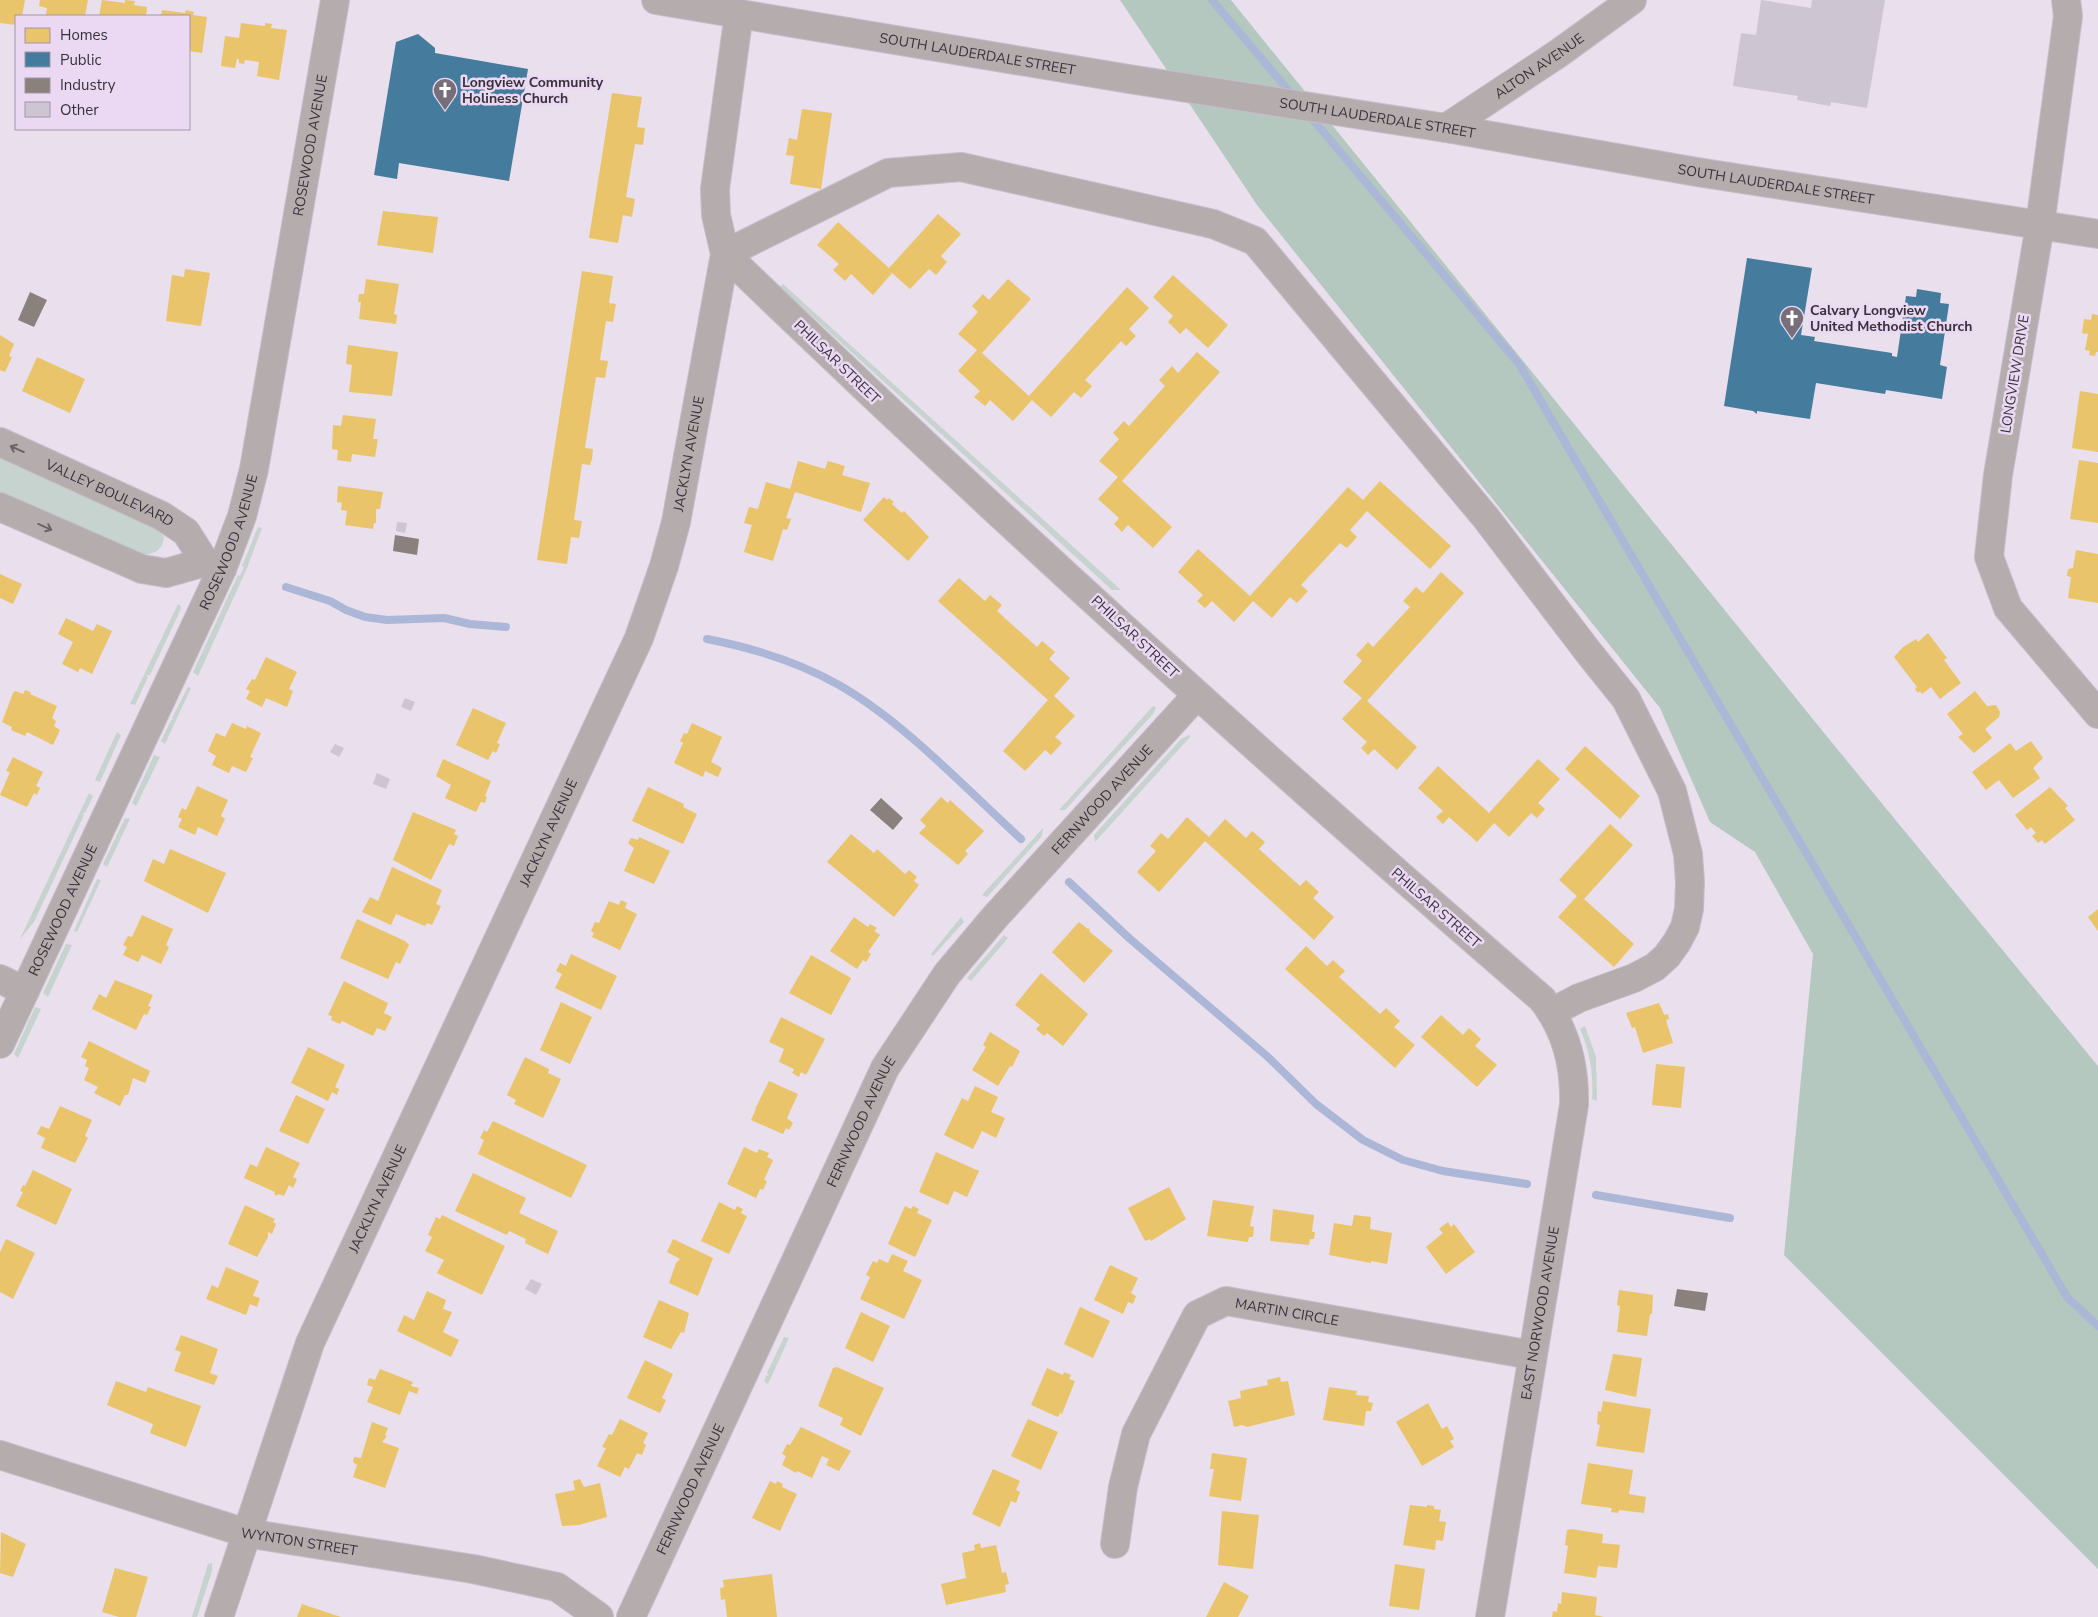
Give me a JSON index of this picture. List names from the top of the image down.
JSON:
{
  "streets": {
    "street": [
      "SOUTH LAUDERDALE STREET",
      "ALTON AVENUE",
      "ROSEWOOD AVENUE",
      "PHILSAR STREET",
      "LONGVIEW DRIVE",
      "JACKLYN AVENUE",
      "VALLEY BOULEVARD",
      "FERNWOOD AVENUE",
      "MARTIN CIRCLE",
      "EAST NORWOOD AVENUE",
      "WYNTON STREET"
    ]
  },
  "crossings": [
    ["SOUTH LAUDERDALE STREET", "ALTON AVENUE"],
    ["SOUTH LAUDERDALE STREET", "LONGVIEW DRIVE"],
    ["SOUTH LAUDERDALE STREET", "JACKLYN AVENUE"],
    ["ROSEWOOD AVENUE", "VALLEY BOULEVARD"],
    ["PHILSAR STREET", "JACKLYN AVENUE"],
    ["PHILSAR STREET", "FERNWOOD AVENUE"],
    ["PHILSAR STREET", "EAST NORWOOD AVENUE"],
    ["JACKLYN AVENUE", "WYNTON STREET"],
    ["MARTIN CIRCLE", "EAST NORWOOD AVENUE"]
  ],
  "places": {
    "church": ["Longview Community Holiness Church", "Calvary Longview United Methodist Church"]
  },
  "legend": [
    "Homes",
    "Public",
    "Industry",
    "Other"
  ]
}
